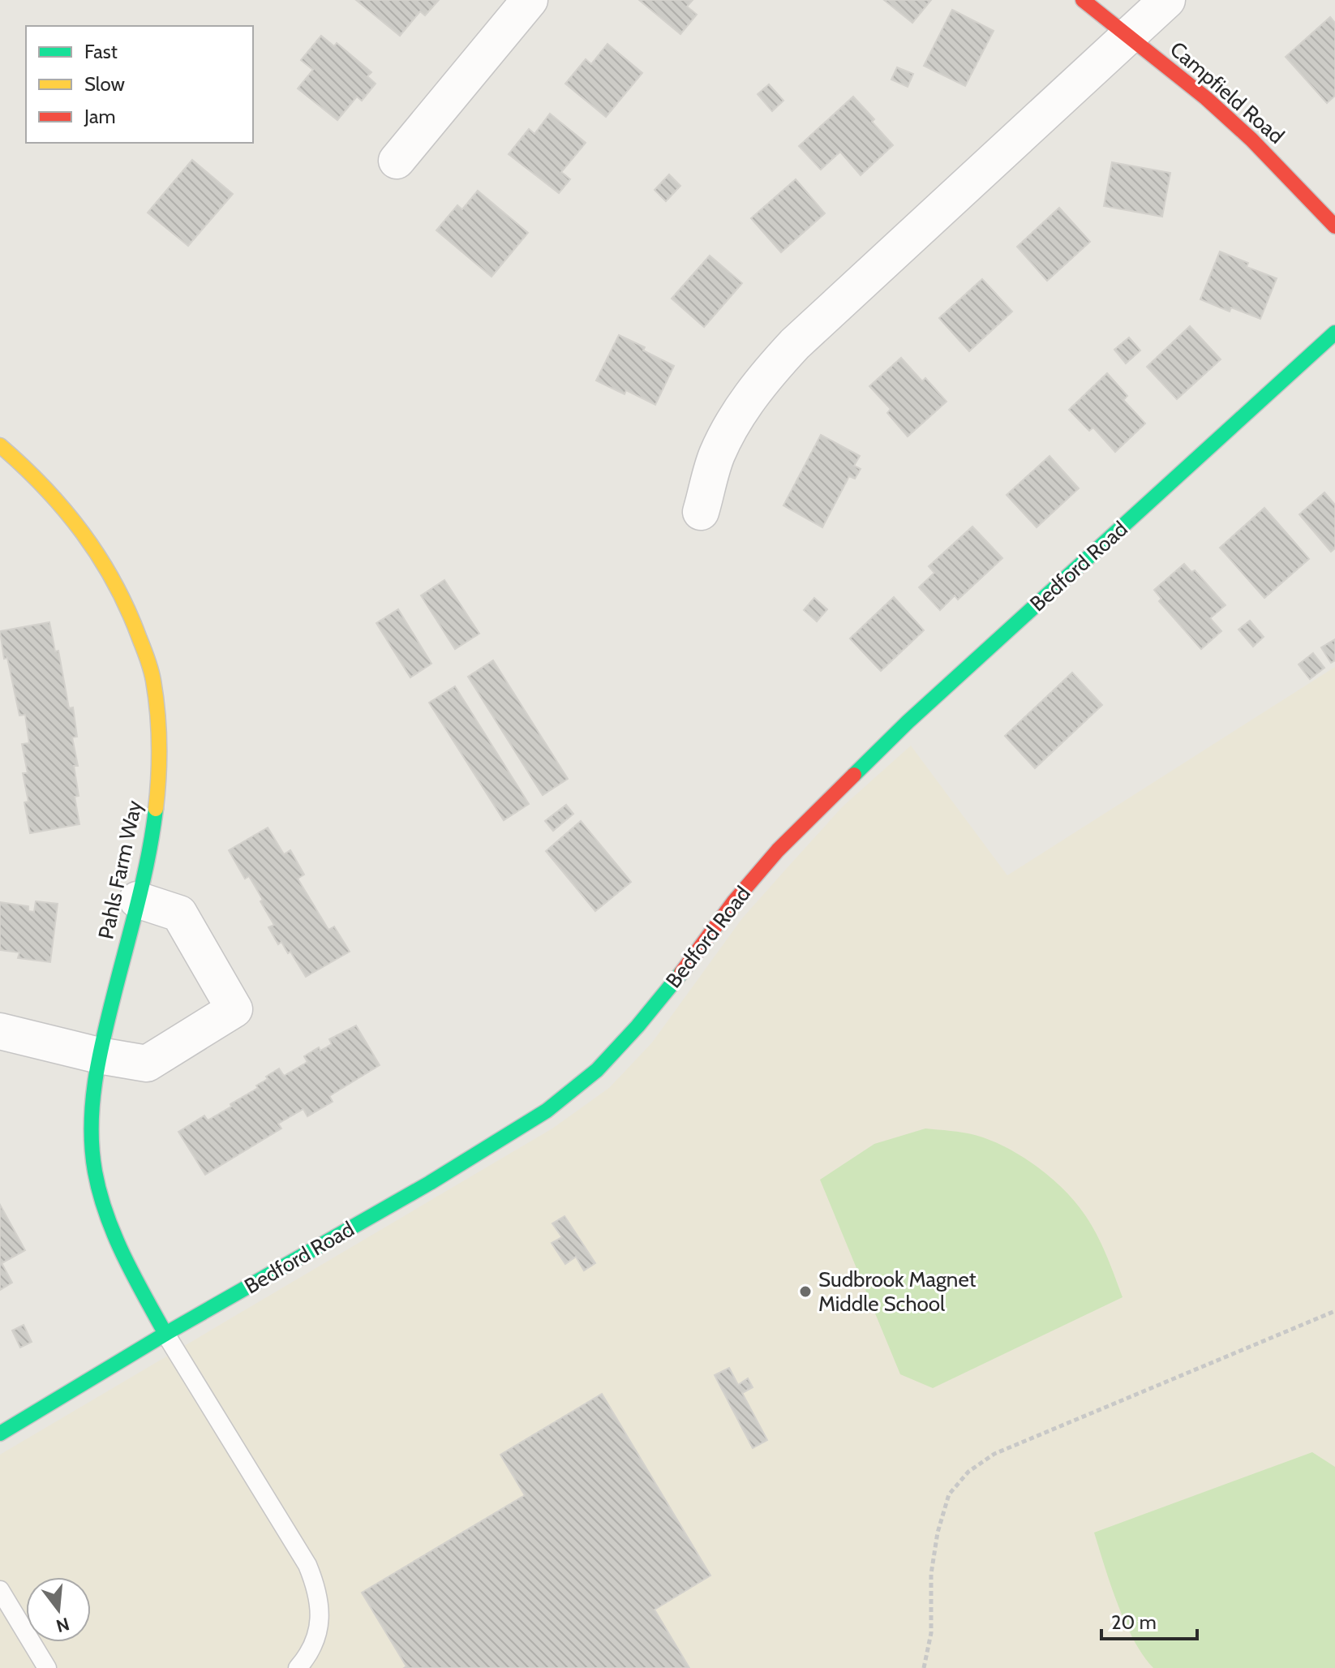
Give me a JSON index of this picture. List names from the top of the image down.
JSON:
{
  "streets": {
    "street": ["Campfield Road", "Bedford Road", "Pahls Farm Way"]
  },
  "crossings": [
    ["Bedford Road", "Pahls Farm Way"]
  ],
  "places": ["Sudbrook Magnet Middle School"],
  "legend": ["Fast", "Slow", "Jam"],
  "scale_bar": "20 m",
  "north": "bottom"
}
